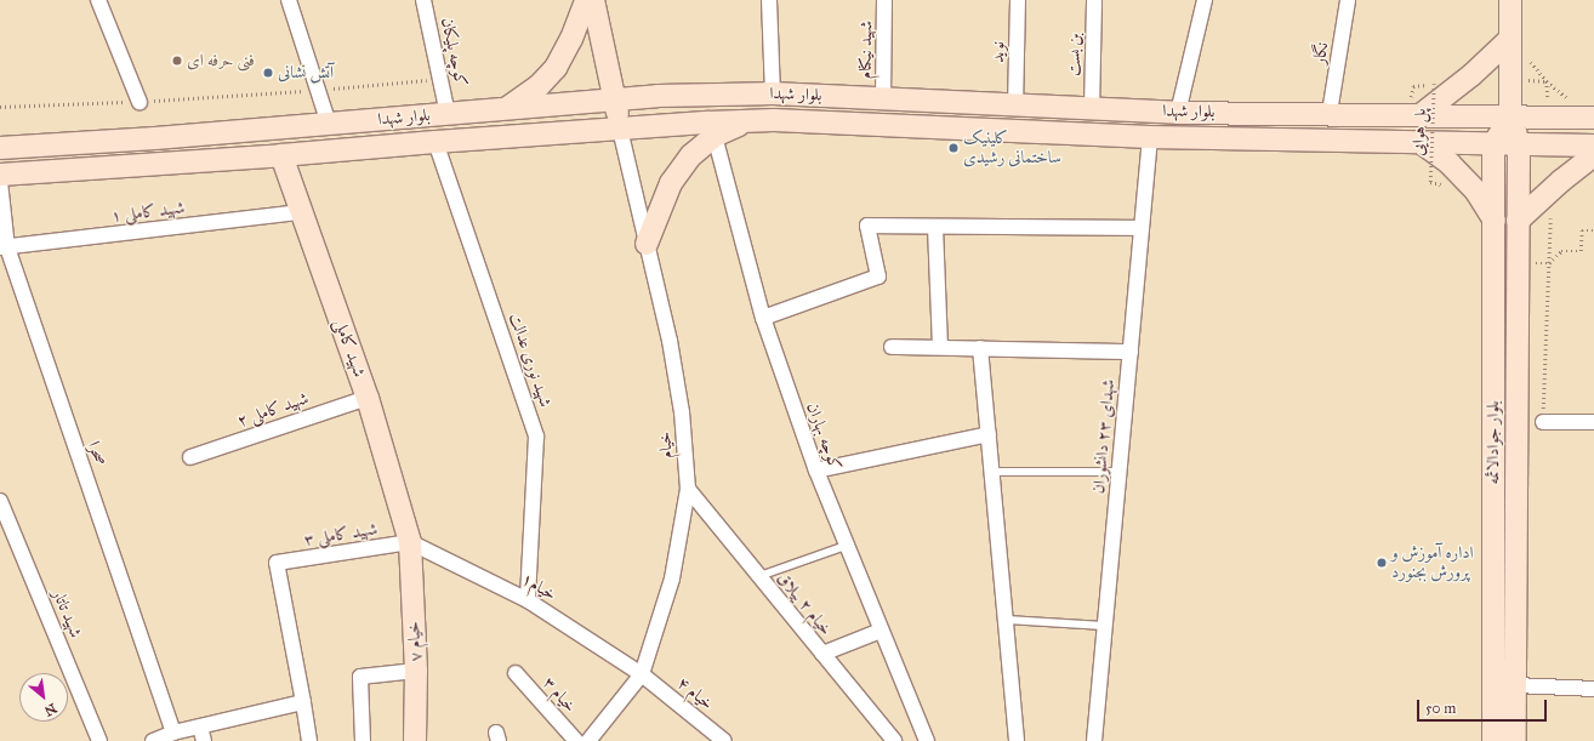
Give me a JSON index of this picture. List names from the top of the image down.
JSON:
{
  "streets": {
    "main road": [
      "بلوار شهدا",
      "شهید کاملی",
      "بلوار جوادالائمه",
      "خیام ۷"
    ],
    "street": [
      "شهید نیکنام",
      "کوچه پلیکان",
      "نوید",
      "نگار",
      "بن بست",
      "شهید کاملی ۱",
      "شهید نوری عدالت",
      "شهید کاملی ۲",
      "کوچه بهاران",
      "شهدای ۲۳ دانشوران",
      "خیام",
      "صحرا",
      "شهید کاملی ۳",
      "خیام۱",
      "خیام ۲ ییلاق",
      "شهید تاتار",
      "خیام ۴",
      "خیام ۳"
    ],
    "path": ["پل هوایی"]
  },
  "crossings": [
    ["شهید نیکنام", "بلوار شهدا"],
    ["کوچه پلیکان", "بلوار شهدا"],
    ["نوید", "بلوار شهدا"],
    ["نگار", "بلوار شهدا"],
    ["بن بست", "بلوار شهدا"],
    ["بلوار شهدا", "شهید کاملی"],
    ["بلوار شهدا", "شهید نوری عدالت"],
    ["بلوار شهدا", "کوچه بهاران"],
    ["بلوار شهدا", "شهدای ۲۳ دانشوران"],
    ["بلوار شهدا", "بلوار جوادالائمه"],
    ["بلوار شهدا", "خیام"],
    ["شهید کاملی ۱", "شهید کاملی"],
    ["شهید کاملی ۱", "صحرا"],
    ["شهید کاملی", "شهید کاملی ۲"],
    ["شهید کاملی", "شهید کاملی ۳"],
    ["شهید کاملی", "خیام۱"],
    ["شهید کاملی", "خیام ۷"],
    ["شهید نوری عدالت", "خیام۱"],
    ["خیام", "خیام۱"],
    ["خیام", "خیام ۲ ییلاق"],
    ["خیام", "خیام ۴"],
    ["شهید کاملی ۳", "خیام۱"],
    ["شهید کاملی ۳", "خیام ۷"],
    ["خیام۱", "خیام ۷"],
    ["خیام۱", "خیام ۴"]
  ],
  "places": [
    "فنی حرفه ای",
    "آتش نشانی",
    "کلینیک ساختمانی رشیدی",
    "اداره آموزش و پرورش بجنورد"
  ],
  "scale_bar": "50 m",
  "north": "bottom right"
}
